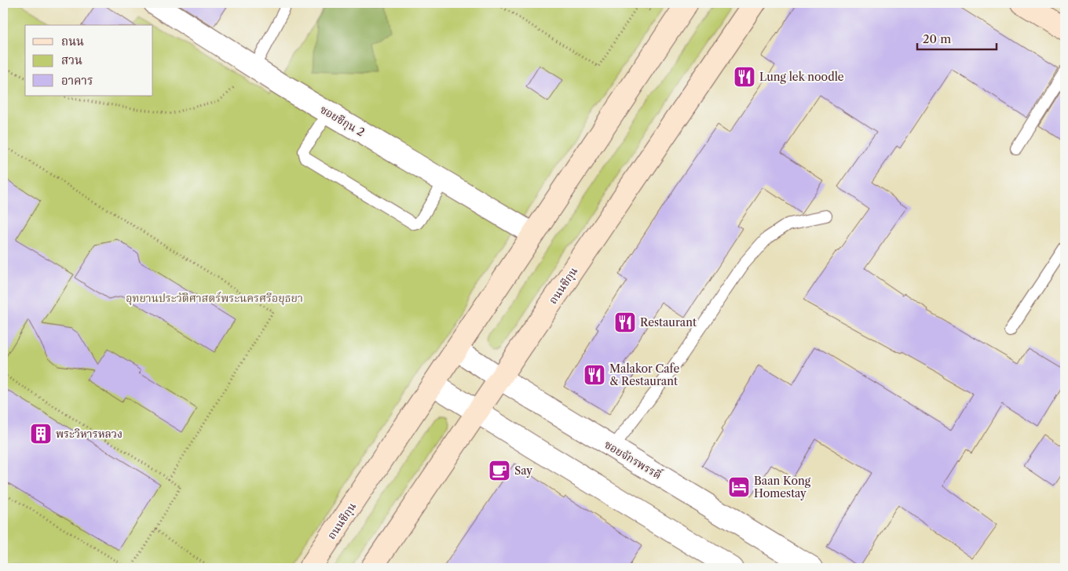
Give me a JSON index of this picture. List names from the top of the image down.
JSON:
{
  "streets": {
    "main road": ["ถนนชีกุน"],
    "street": ["ซอยชีกุน 2", "ซอยจักรพรรดิ์"]
  },
  "crossings": [
    ["ซอยชีกุน 2", "ถนนชีกุน"],
    ["ถนนชีกุน", "ซอยจักรพรรดิ์"]
  ],
  "parks": ["อุทยานประวัติศาสตร์พระนครศรีอยุธยา"],
  "places": {
    "restaurant": ["Lung lek noodle", "Restaurant", "Malakor Cafe & Restaurant"],
    "building": ["พระวิหารหลวง"],
    "cafe": ["Say"],
    "hotel": ["Baan Kong Homestay"]
  },
  "legend": ["ถนน", "สวน", "อาคาร"],
  "scale_bar": "20 m"
}
